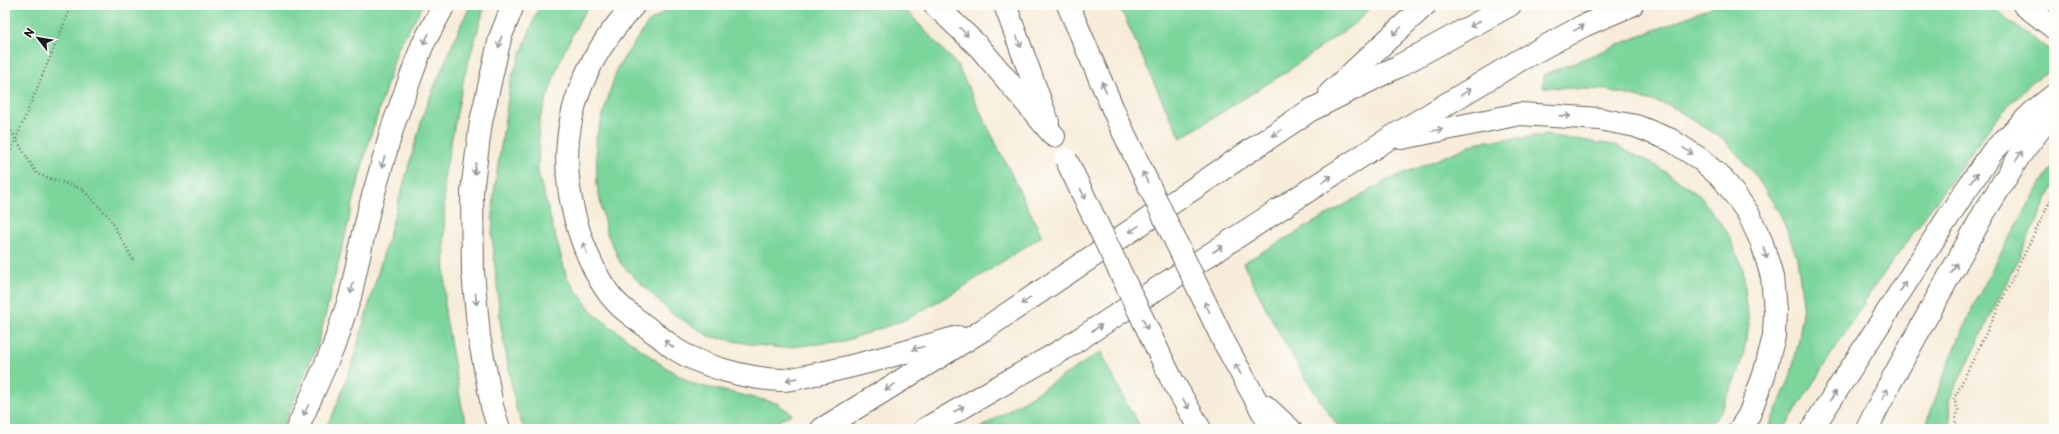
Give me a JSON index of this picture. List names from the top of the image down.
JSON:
{
  "north": "top left"
}
